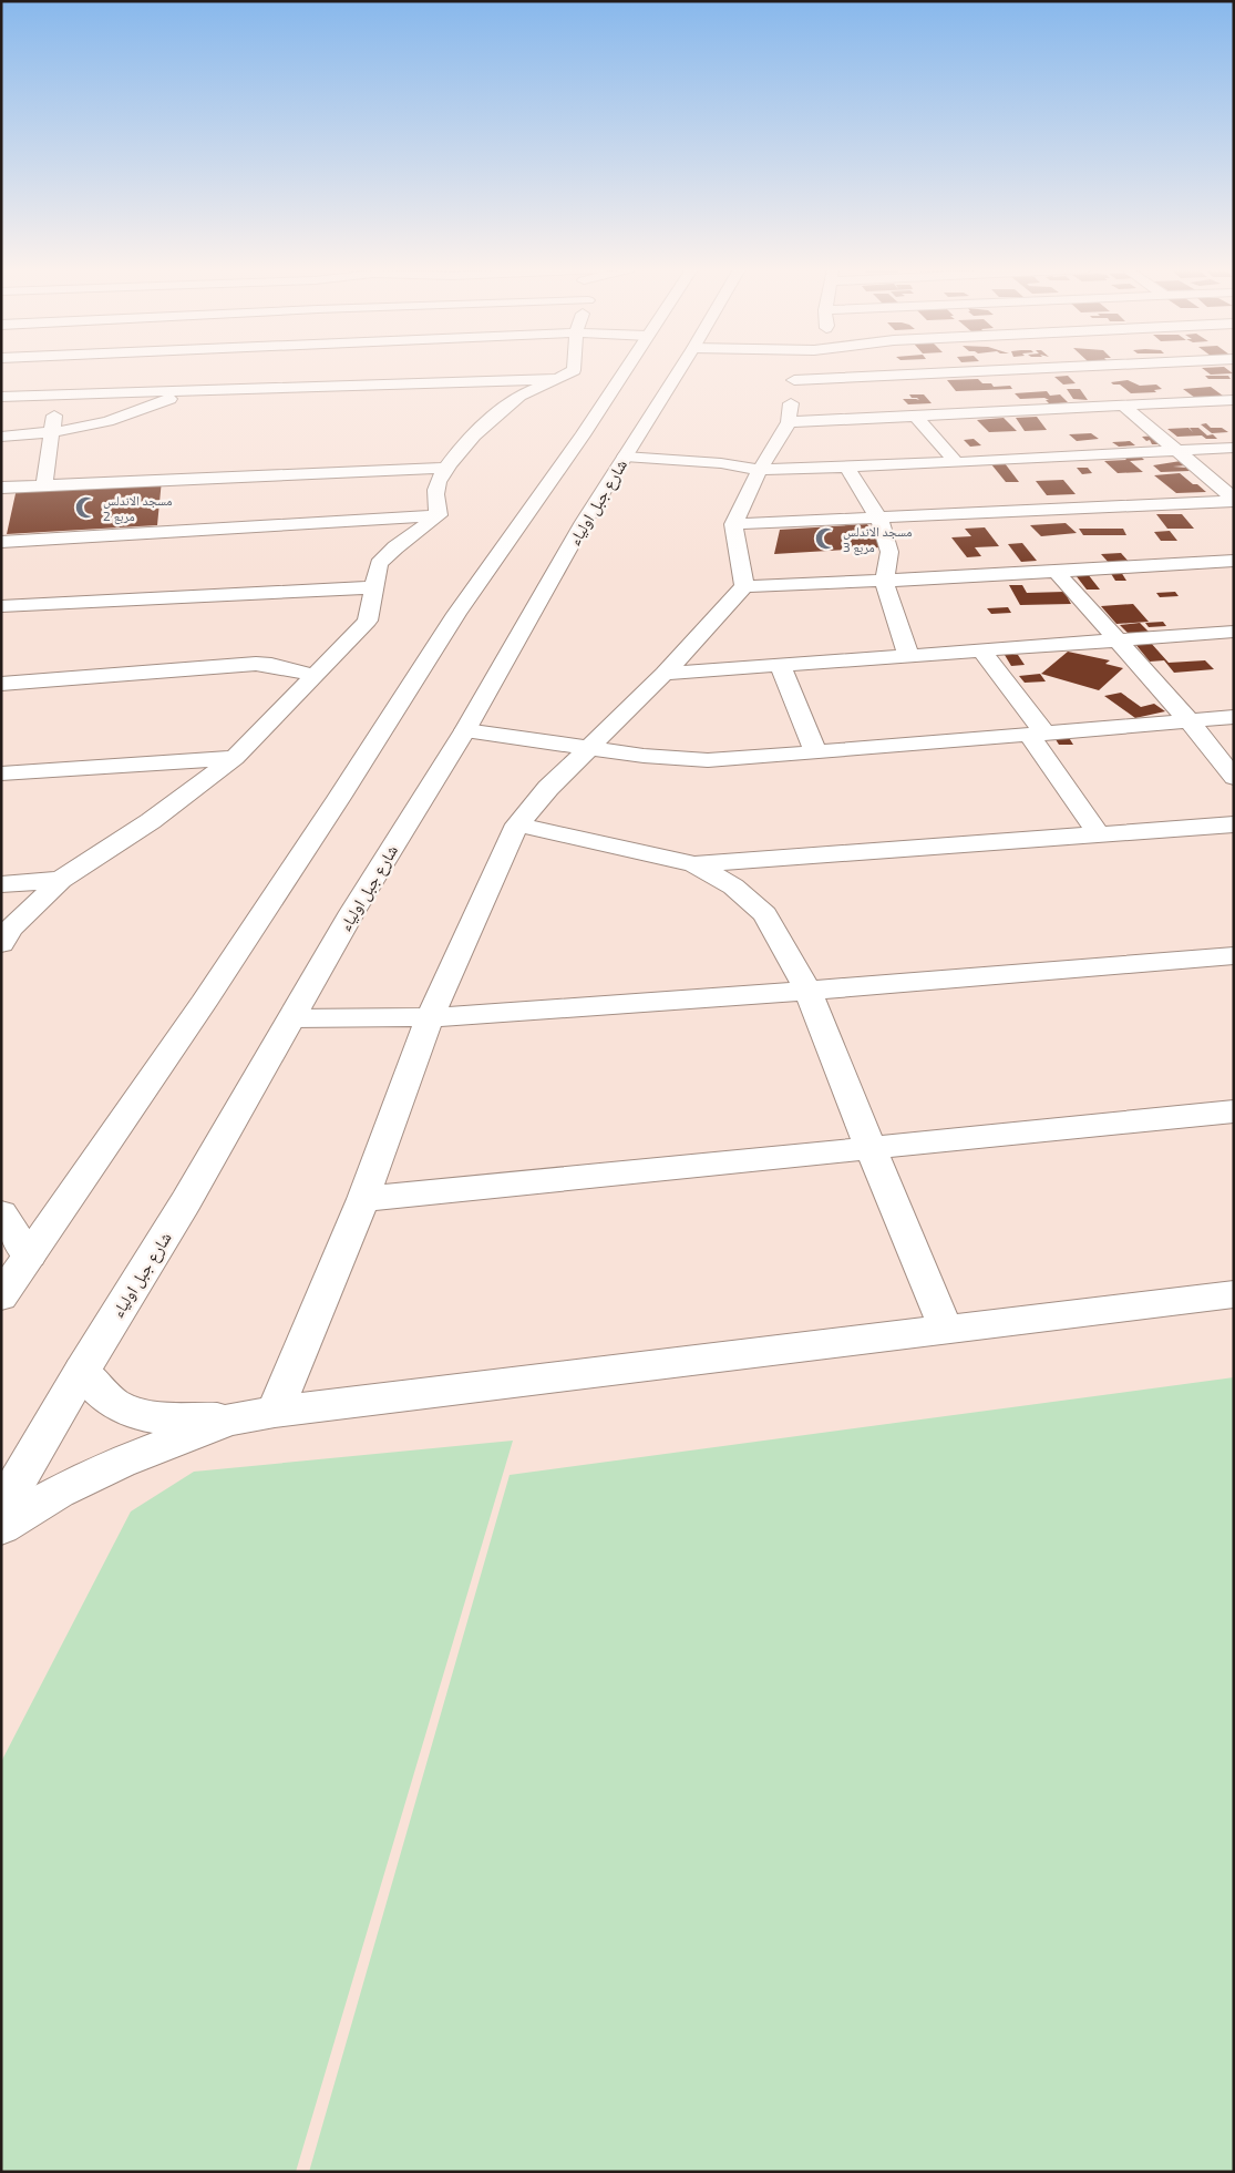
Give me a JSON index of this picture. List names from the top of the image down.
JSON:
{
  "streets": {
    "main road": ["شارع جبل اولياء"]
  },
  "places": {
    "mosque": ["مسجد الاندلس مربع 2", "مسجد الاندلس مربع 3"]
  }
}
